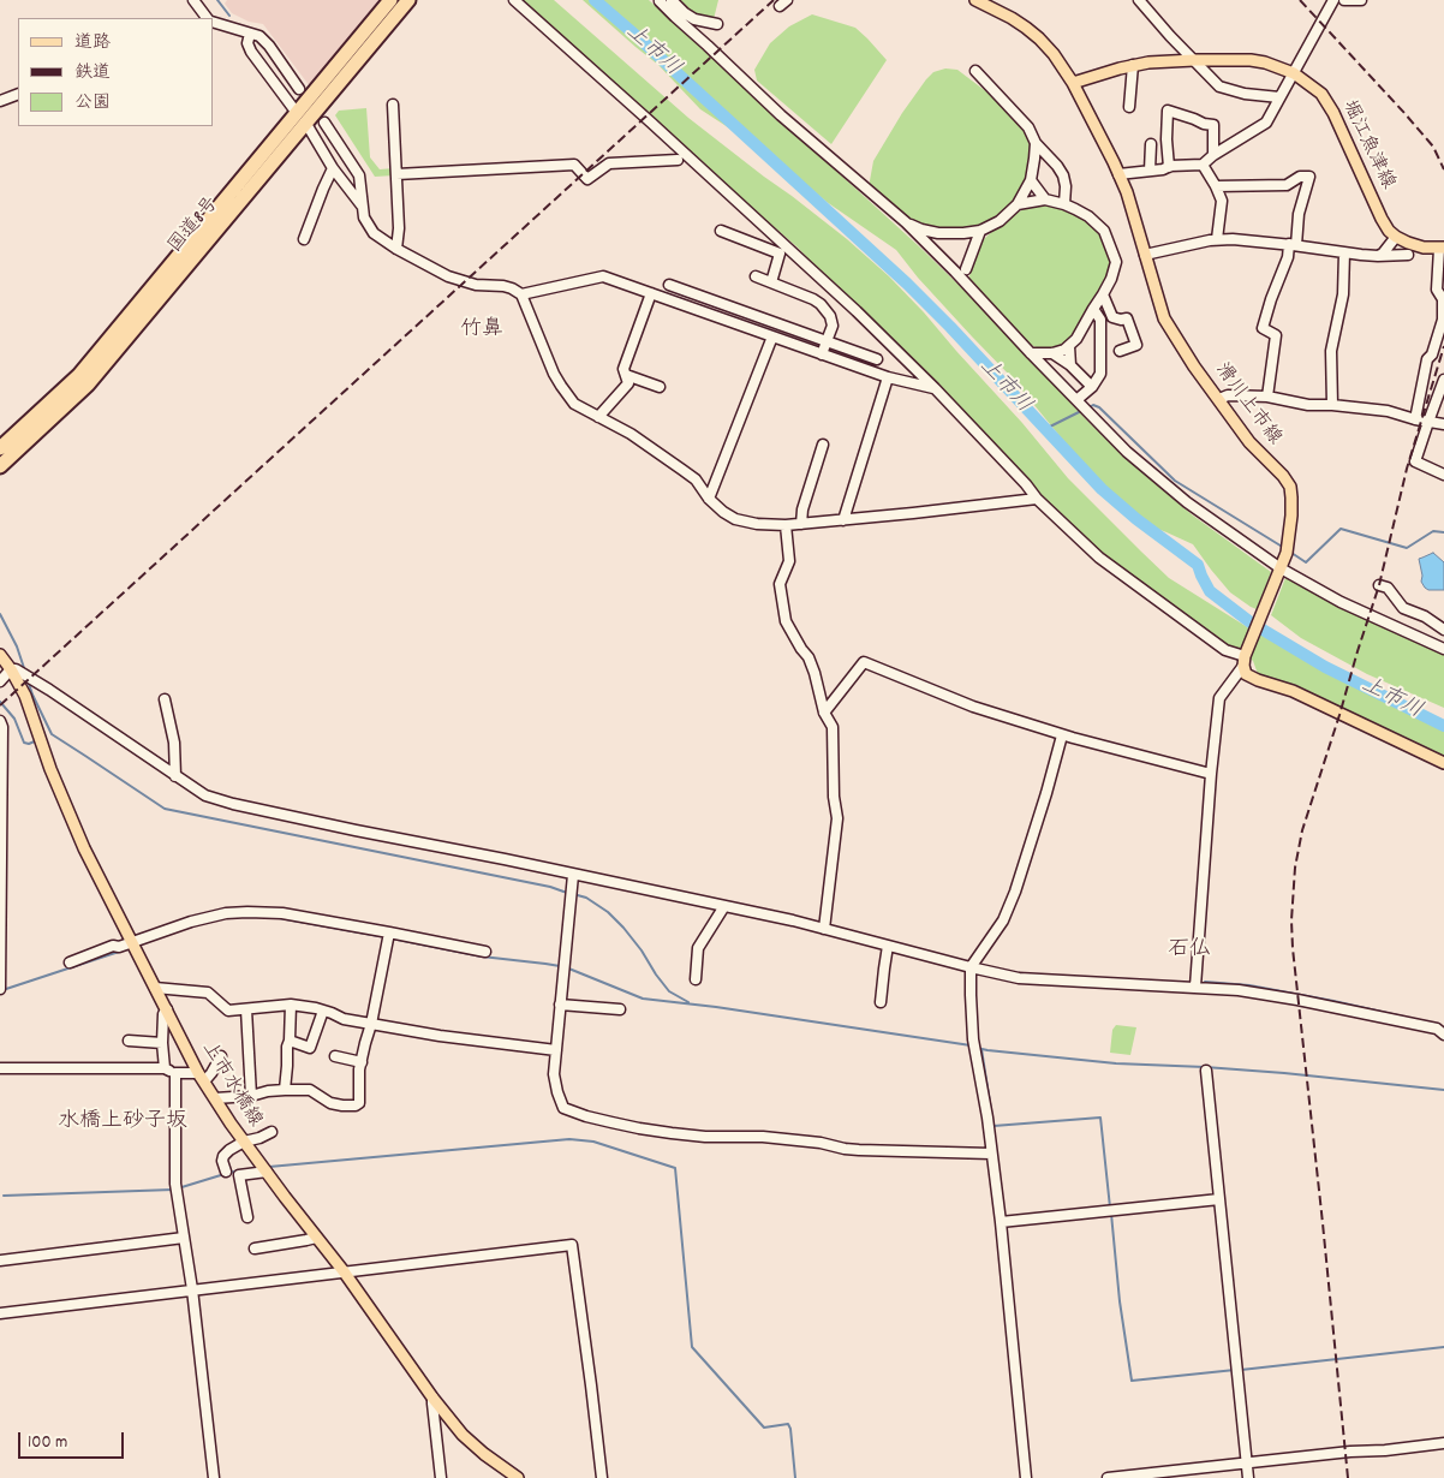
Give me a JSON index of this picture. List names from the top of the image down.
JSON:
{
  "streets": {
    "highway": ["国道8号"],
    "main road": ["堀江魚津線", "滑川上市線", "上市水橋線"]
  },
  "crossings": [
    ["堀江魚津線", "滑川上市線"]
  ],
  "districts": ["竹鼻", "石仏", "水橋上砂子坂"],
  "water": ["上市川"],
  "legend": ["道路", "鉄道", "公園"],
  "scale_bar": "100 m"
}
